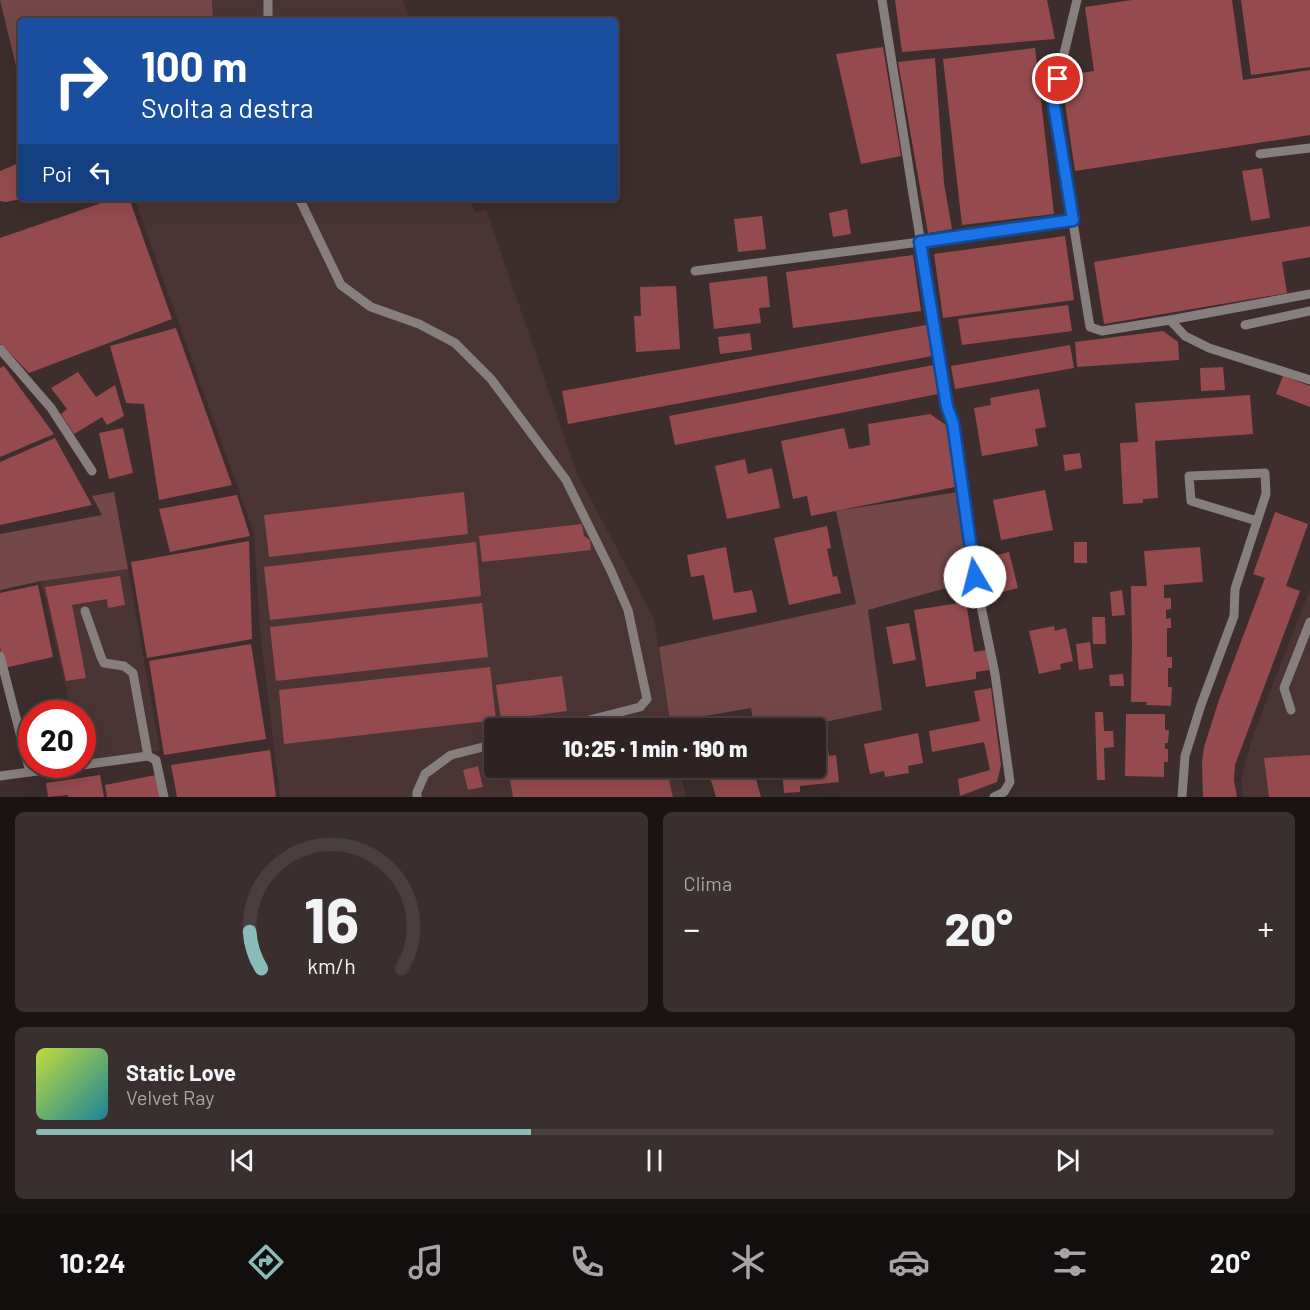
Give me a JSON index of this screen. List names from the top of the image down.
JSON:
{
  "page": {
    "turn": ["100 m", "Svolta a destra"],
    "then": "Poi",
    "limit": "20",
    "trip": "10:25 · 1 min · 190 m",
    "tile": "Clima",
    "heat": ["−", "20°", "+"],
    "song": ["Static Love", "Velvet Ray"],
    "tabs": ["10:24", "20°"],
    "gauge": ["16", "km/h"]
  }
}
